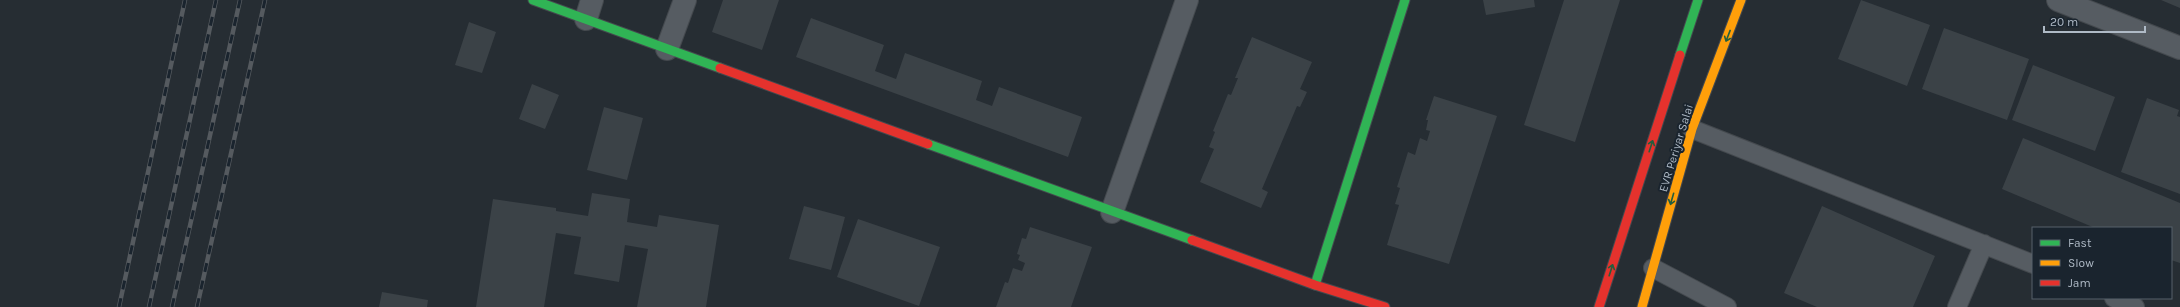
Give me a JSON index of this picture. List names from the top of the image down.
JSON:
{
  "streets": {
    "street": ["EVR Periyar Salai"]
  },
  "legend": ["Fast", "Slow", "Jam"],
  "scale_bar": "20 m"
}
